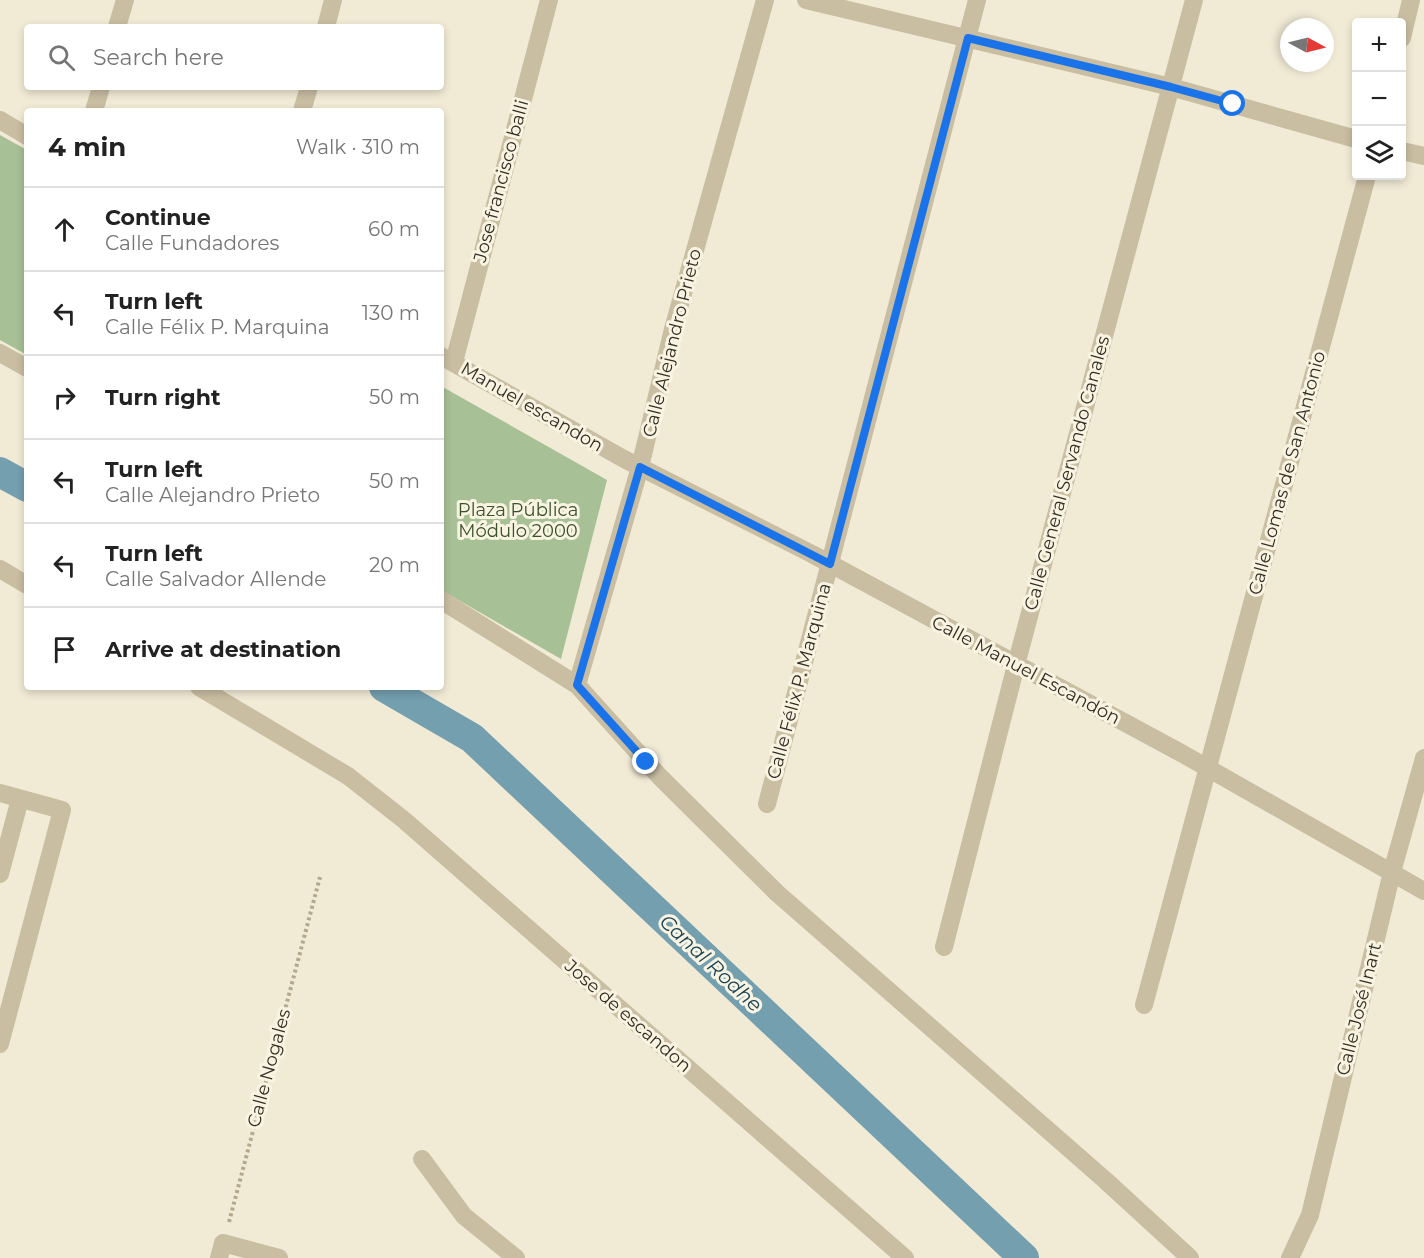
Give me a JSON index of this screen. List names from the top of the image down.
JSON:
{
  "streets": {
    "street": [
      "Jose francisco balli",
      "Calle Alejandro Prieto",
      "Manuel escandon",
      "Calle General Servando Canales",
      "Calle Lomas de San Antonio",
      "Calle Manuel Escandón",
      "Calle Félix P. Marquina",
      "Calle José Inart",
      "Jose de escandon"
    ],
    "path": ["Calle Nogales"]
  },
  "crossings": [
    ["Jose francisco balli", "Manuel escandon"],
    ["Calle Alejandro Prieto", "Calle Manuel Escandón"],
    ["Manuel escandon", "Calle Manuel Escandón"],
    ["Calle General Servando Canales", "Calle Manuel Escandón"],
    ["Calle Lomas de San Antonio", "Calle Manuel Escandón"],
    ["Calle Manuel Escandón", "Calle Félix P. Marquina"],
    ["Calle Manuel Escandón", "Calle José Inart"]
  ],
  "water": ["Canal Rodhe"],
  "parks": ["Plaza Pública Módulo 2000"],
  "north": "right",
  "page": {
    "map_buttons": ["+", "−"],
    "search": "Search here",
    "heading": ["4 min", "Walk · 310 m"],
    "list": [
      ["Continue", "Calle Fundadores", "60 m"],
      ["Turn left", "Calle Félix P. Marquina", "130 m"],
      ["Turn right", "50 m"],
      ["Turn left", "Calle Alejandro Prieto", "50 m"],
      ["Turn left", "Calle Salvador Allende", "20 m"],
      "Arrive at destination"
    ]
  }
}
